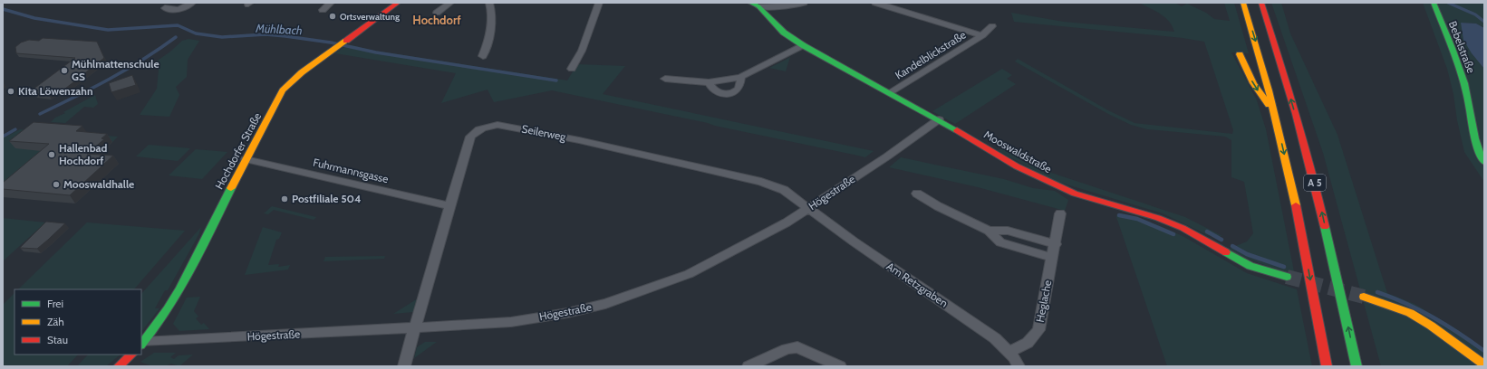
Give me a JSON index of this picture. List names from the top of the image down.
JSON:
{
  "streets": {
    "main road": [
      "Bebelstraße",
      "Hochdorfer Straße",
      "Mooswaldstraße",
      "A 5"
    ],
    "street": [
      "Kandelblickstraße",
      "Seilerweg",
      "Fuhrmannsgasse",
      "Högestraße",
      "Am Retzgraben",
      "Heglache"
    ]
  },
  "crossings": [
    ["Kandelblickstraße", "Mooswaldstraße"],
    ["Seilerweg", "Fuhrmannsgasse"],
    ["Seilerweg", "Högestraße"],
    ["Seilerweg", "Am Retzgraben"],
    ["Hochdorfer Straße", "Fuhrmannsgasse"],
    ["Hochdorfer Straße", "Högestraße"],
    ["Mooswaldstraße", "Högestraße"],
    ["Högestraße", "Am Retzgraben"],
    ["Am Retzgraben", "Heglache"]
  ],
  "districts": ["Hochdorf"],
  "water": ["Mühlbach"],
  "places": [
    "Ortsverwaltung",
    "Mühlmattenschule GS",
    "Kita Löwenzahn",
    "Hallenbad Hochdorf",
    "Mooswaldhalle",
    "Postfiliale 504"
  ],
  "legend": ["Frei", "Zäh", "Stau"]
}
